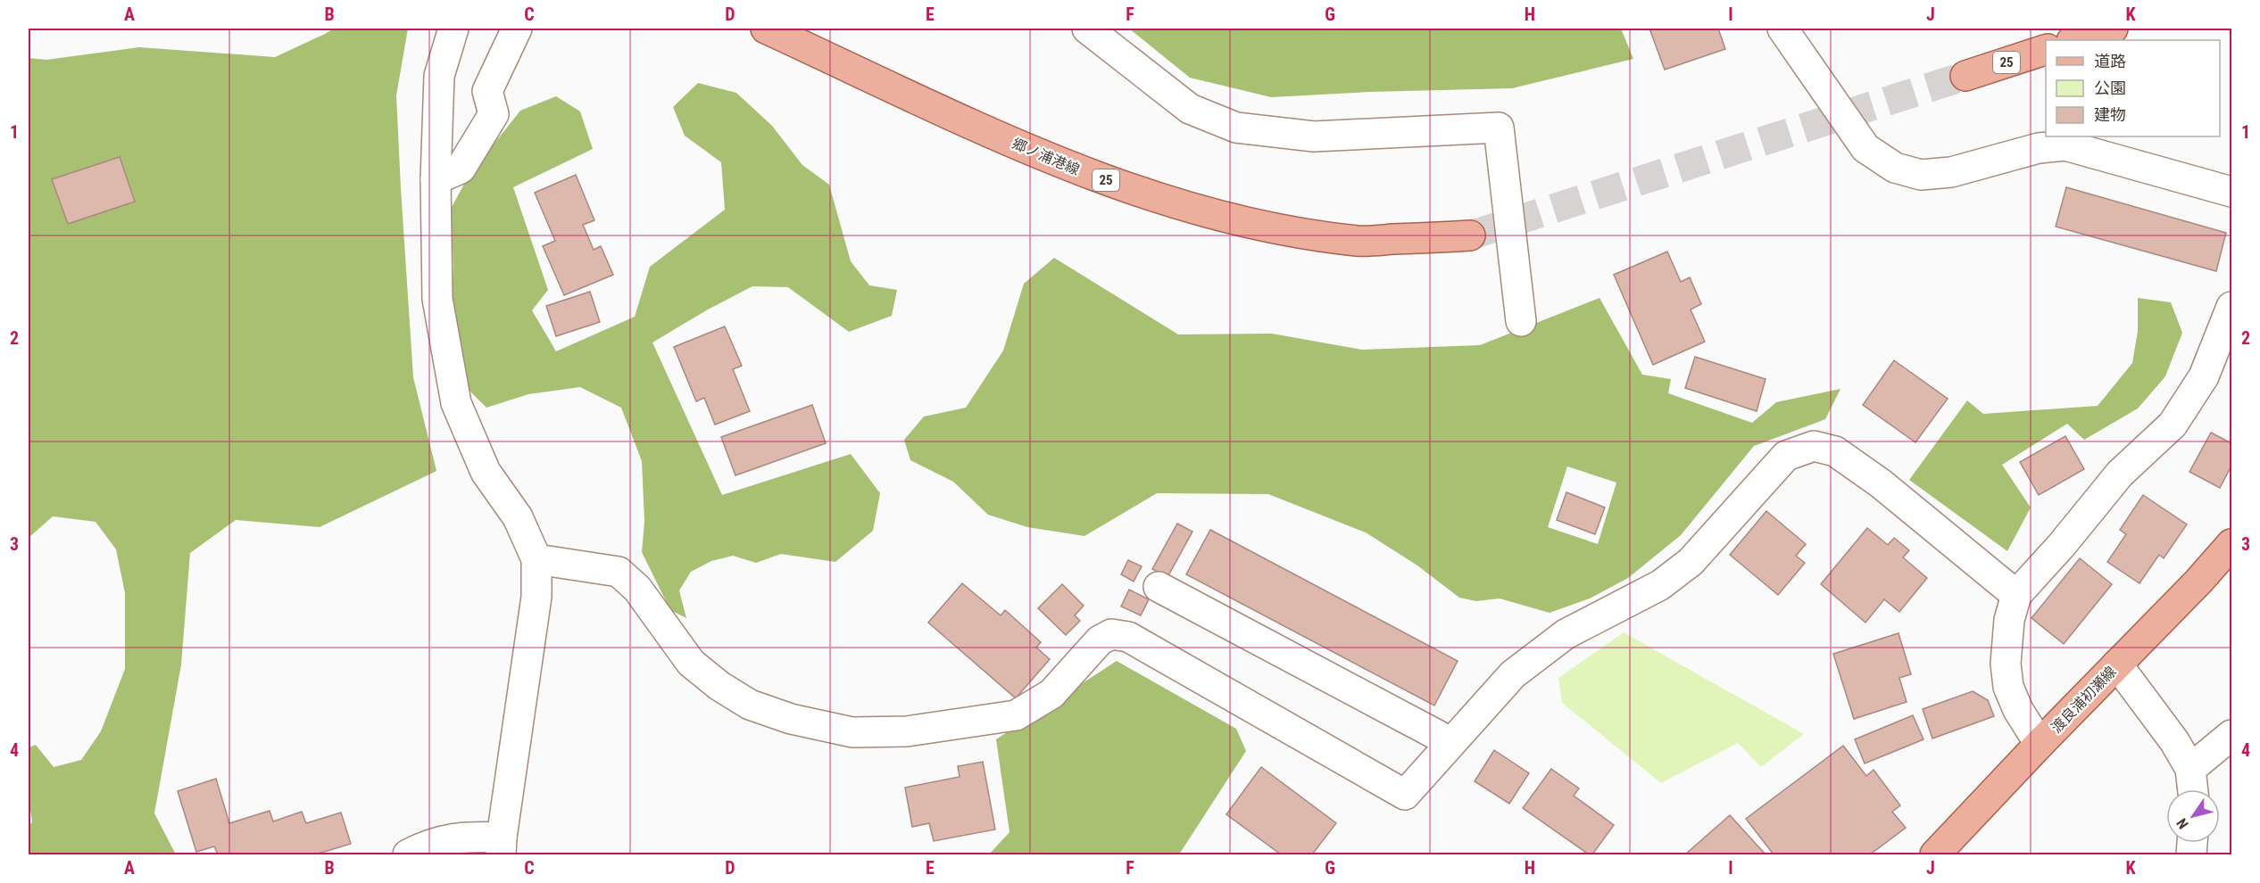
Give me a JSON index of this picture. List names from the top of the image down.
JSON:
{
  "streets": {
    "main road": ["25", "郷ノ浦港線", "渡良浦初瀬線"]
  },
  "legend": ["道路", "公園", "建物"],
  "north": "bottom left",
  "grid": {
    "columns": [
      "A",
      "B",
      "C",
      "D",
      "E",
      "F",
      "G",
      "H",
      "I",
      "J",
      "K"
    ],
    "rows": [
      "1",
      "2",
      "3",
      "4"
    ]
  }
}
